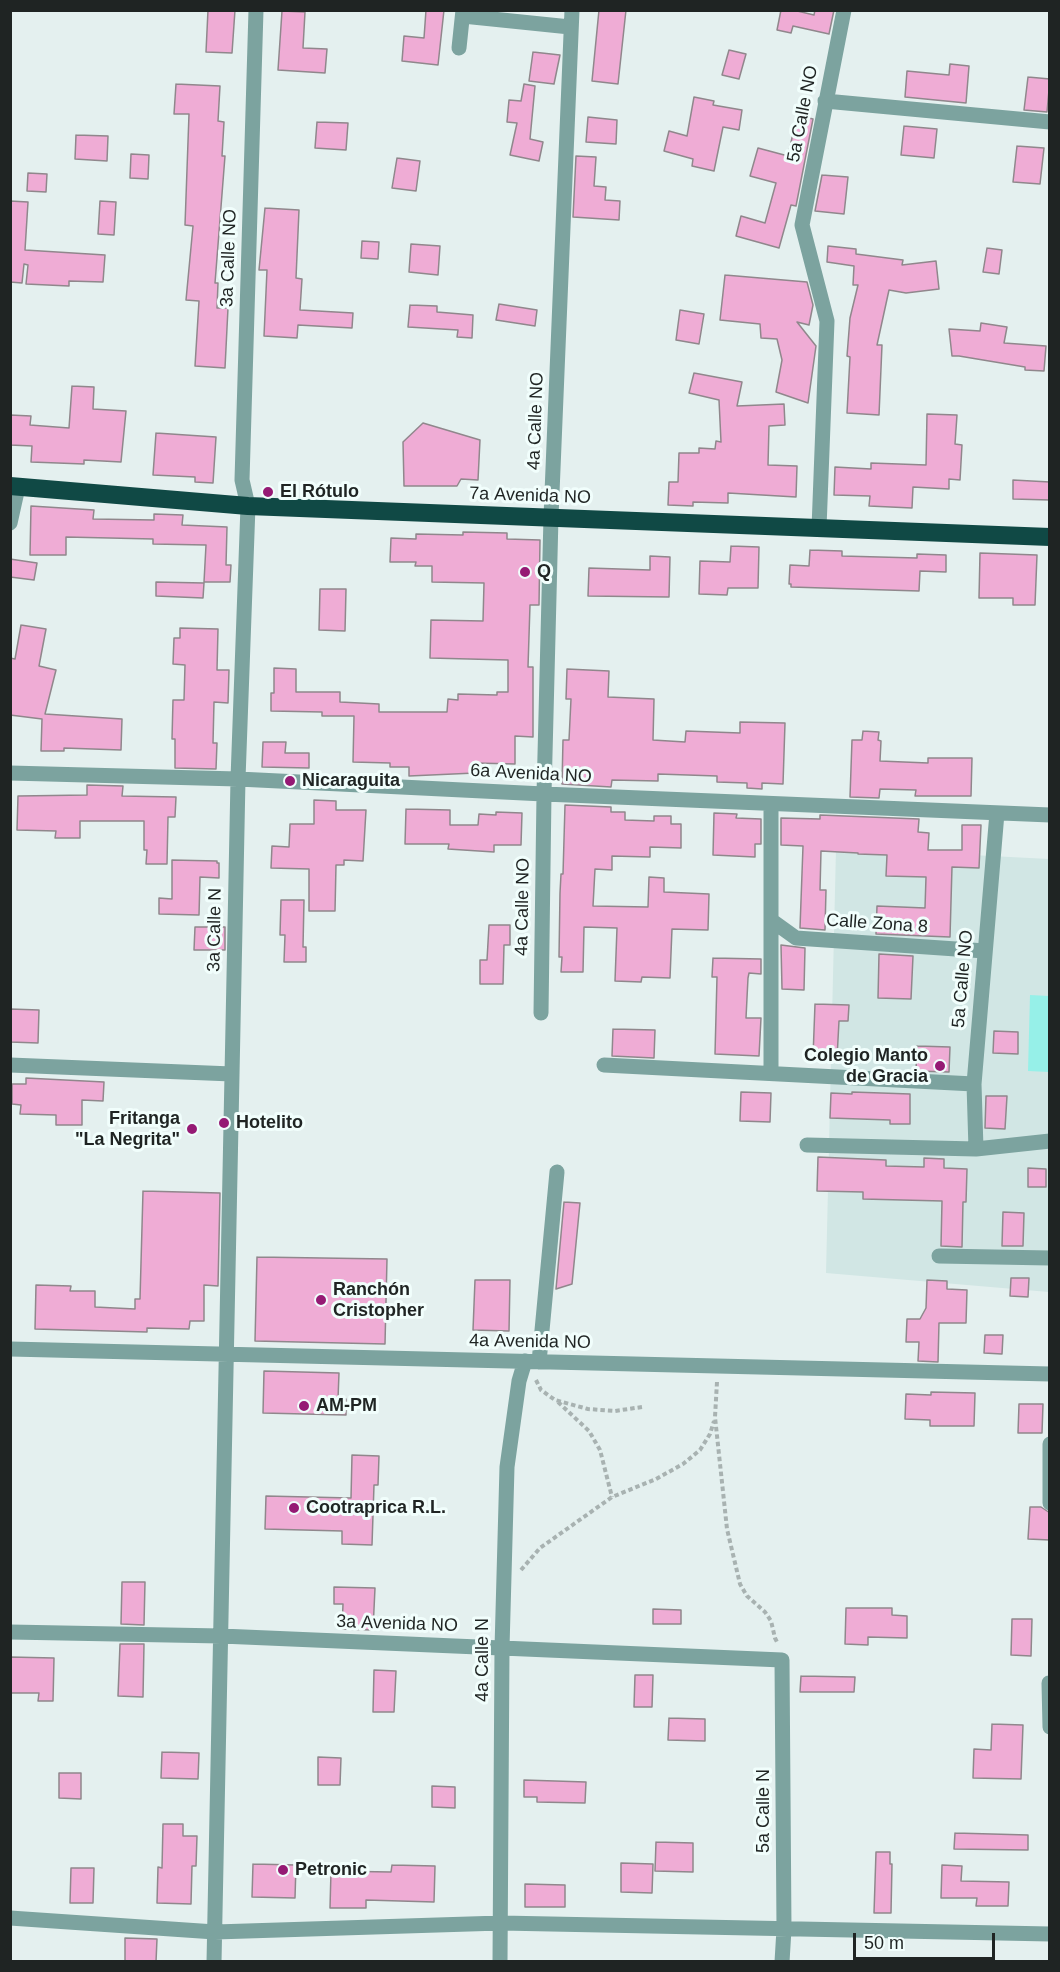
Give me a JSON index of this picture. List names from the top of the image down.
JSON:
{
  "streets": {
    "highway": ["7a Avenida NO"],
    "street": [
      "5a Calle NO",
      "3a Calle NO",
      "4a Calle NO",
      "6a Avenida NO",
      "Calle Zona 8",
      "3a Calle N",
      "4a Avenida NO",
      "3a Avenida NO",
      "4a Calle N",
      "5a Calle N"
    ]
  },
  "crossings": [
    ["5a Calle NO", "7a Avenida NO"],
    ["5a Calle NO", "6a Avenida NO"],
    ["5a Calle NO", "Calle Zona 8"],
    ["3a Calle NO", "7a Avenida NO"],
    ["3a Calle NO", "3a Calle N"],
    ["4a Calle NO", "7a Avenida NO"],
    ["4a Calle NO", "6a Avenida NO"],
    ["7a Avenida NO", "3a Calle N"],
    ["6a Avenida NO", "3a Calle N"],
    ["3a Calle N", "4a Avenida NO"],
    ["3a Calle N", "3a Avenida NO"],
    ["4a Avenida NO", "4a Calle N"],
    ["3a Avenida NO", "4a Calle N"],
    ["3a Avenida NO", "5a Calle N"]
  ],
  "places": [
    "El Rótulo",
    "Q",
    "Nicaraguita",
    "Colegio Manto de Gracia",
    "Hotelito",
    "Fritanga \"La Negrita\"",
    "Ranchón Cristopher",
    "AM-PM",
    "Cootraprica R.L.",
    "Petronic"
  ],
  "scale_bar": "50 m"
}
